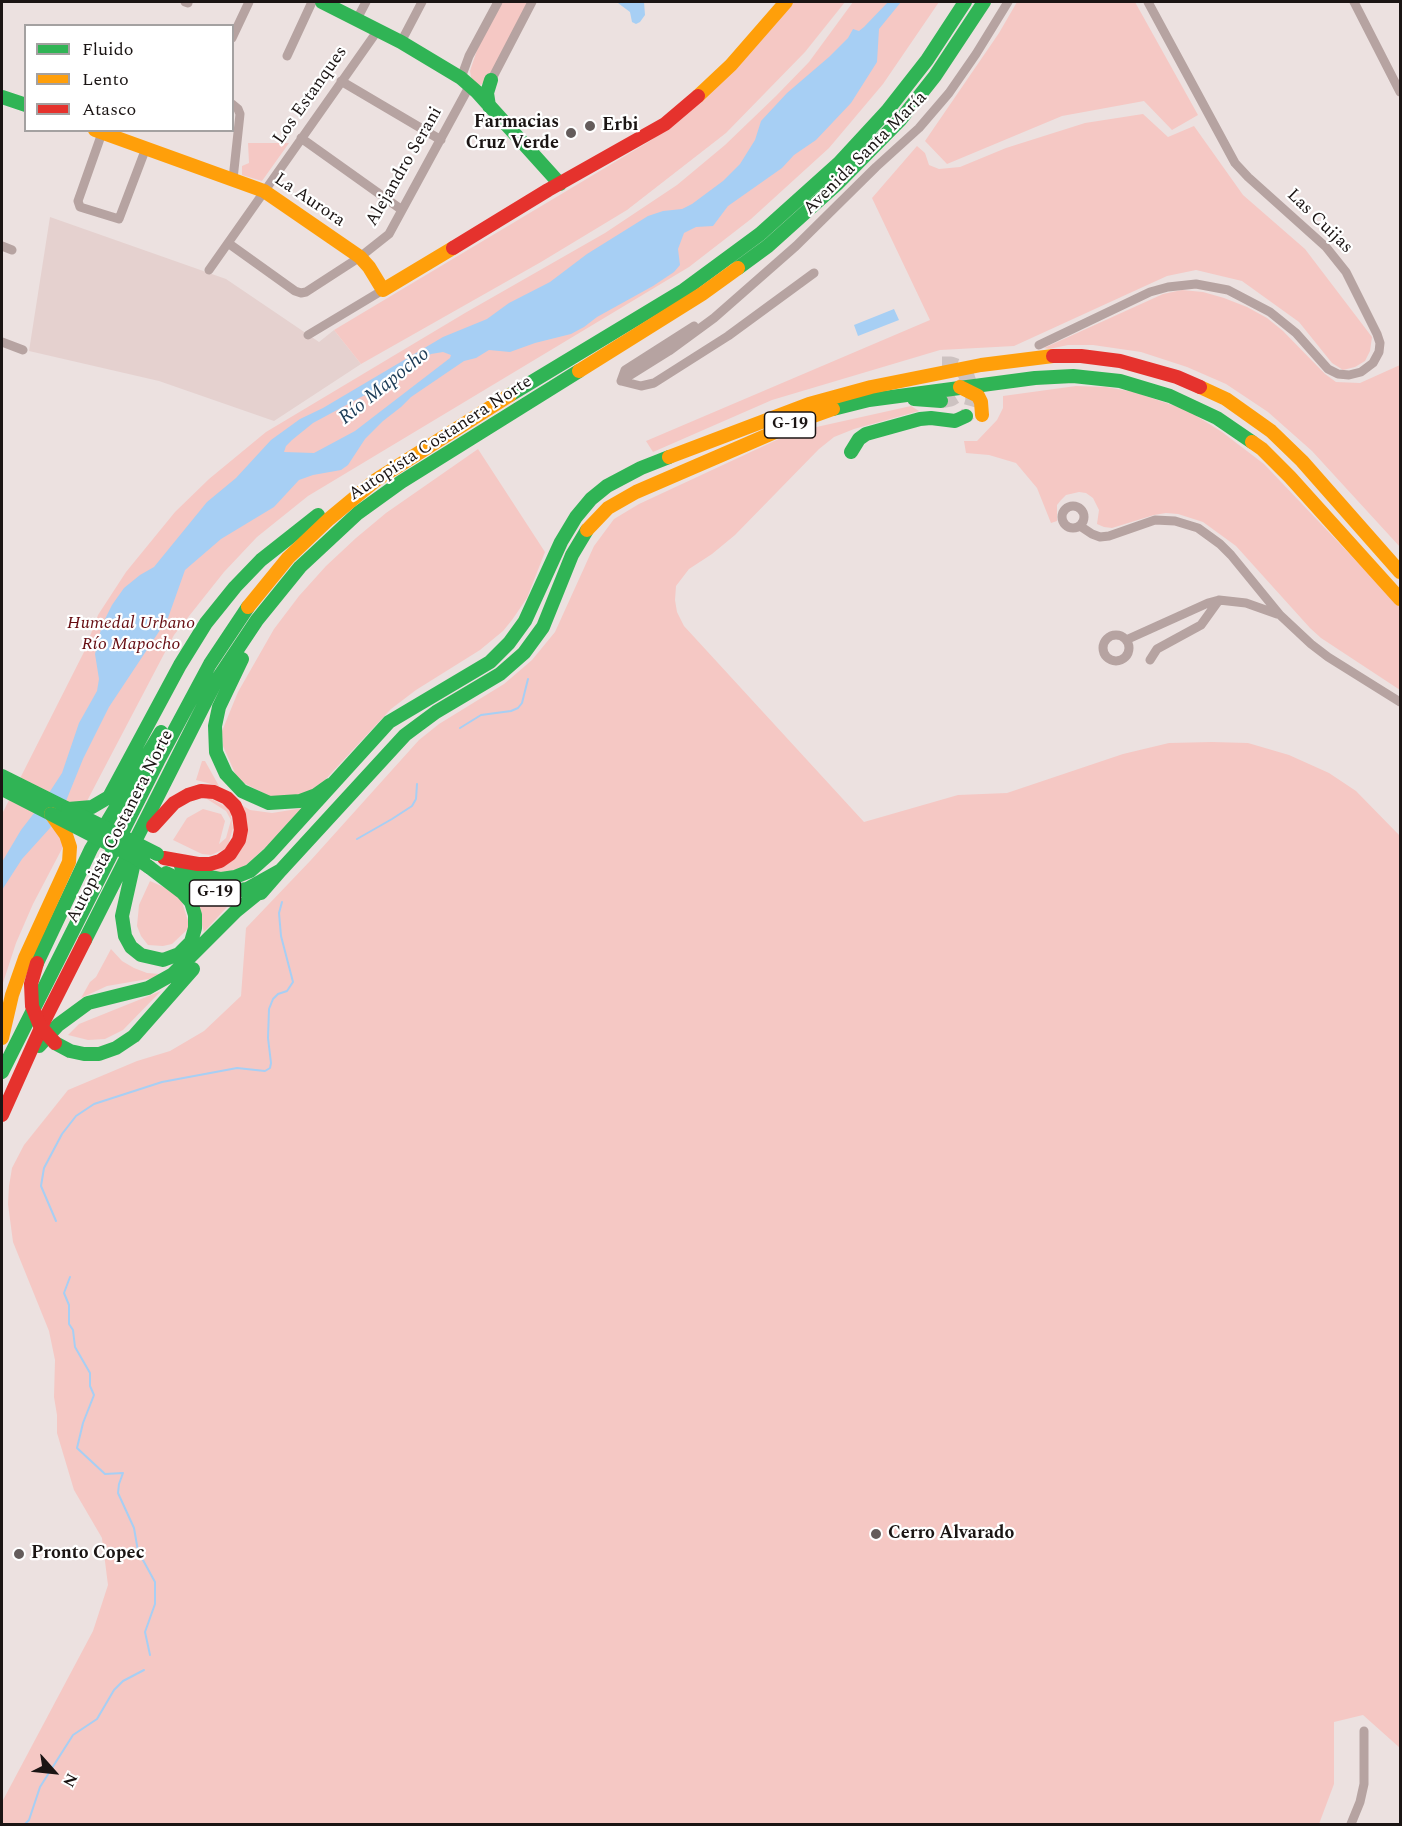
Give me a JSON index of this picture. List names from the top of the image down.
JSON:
{
  "streets": {
    "main road": ["La Aurora", "G-19", "Autopista Costanera Norte"],
    "street": [
      "Los Estanques",
      "Avenida Santa María",
      "Alejandro Serani",
      "Las Cuijas"
    ]
  },
  "crossings": [
    ["Los Estanques", "Alejandro Serani"],
    ["Los Estanques", "La Aurora"],
    ["Alejandro Serani", "La Aurora"]
  ],
  "water": ["Río Mapocho"],
  "parks": ["Humedal Urbano Río Mapocho"],
  "places": [
    "Erbi",
    "Farmacias Cruz Verde",
    "Cerro Alvarado",
    "Pronto Copec"
  ],
  "legend": ["Fluido", "Lento", "Atasco"],
  "north": "bottom right"
}
